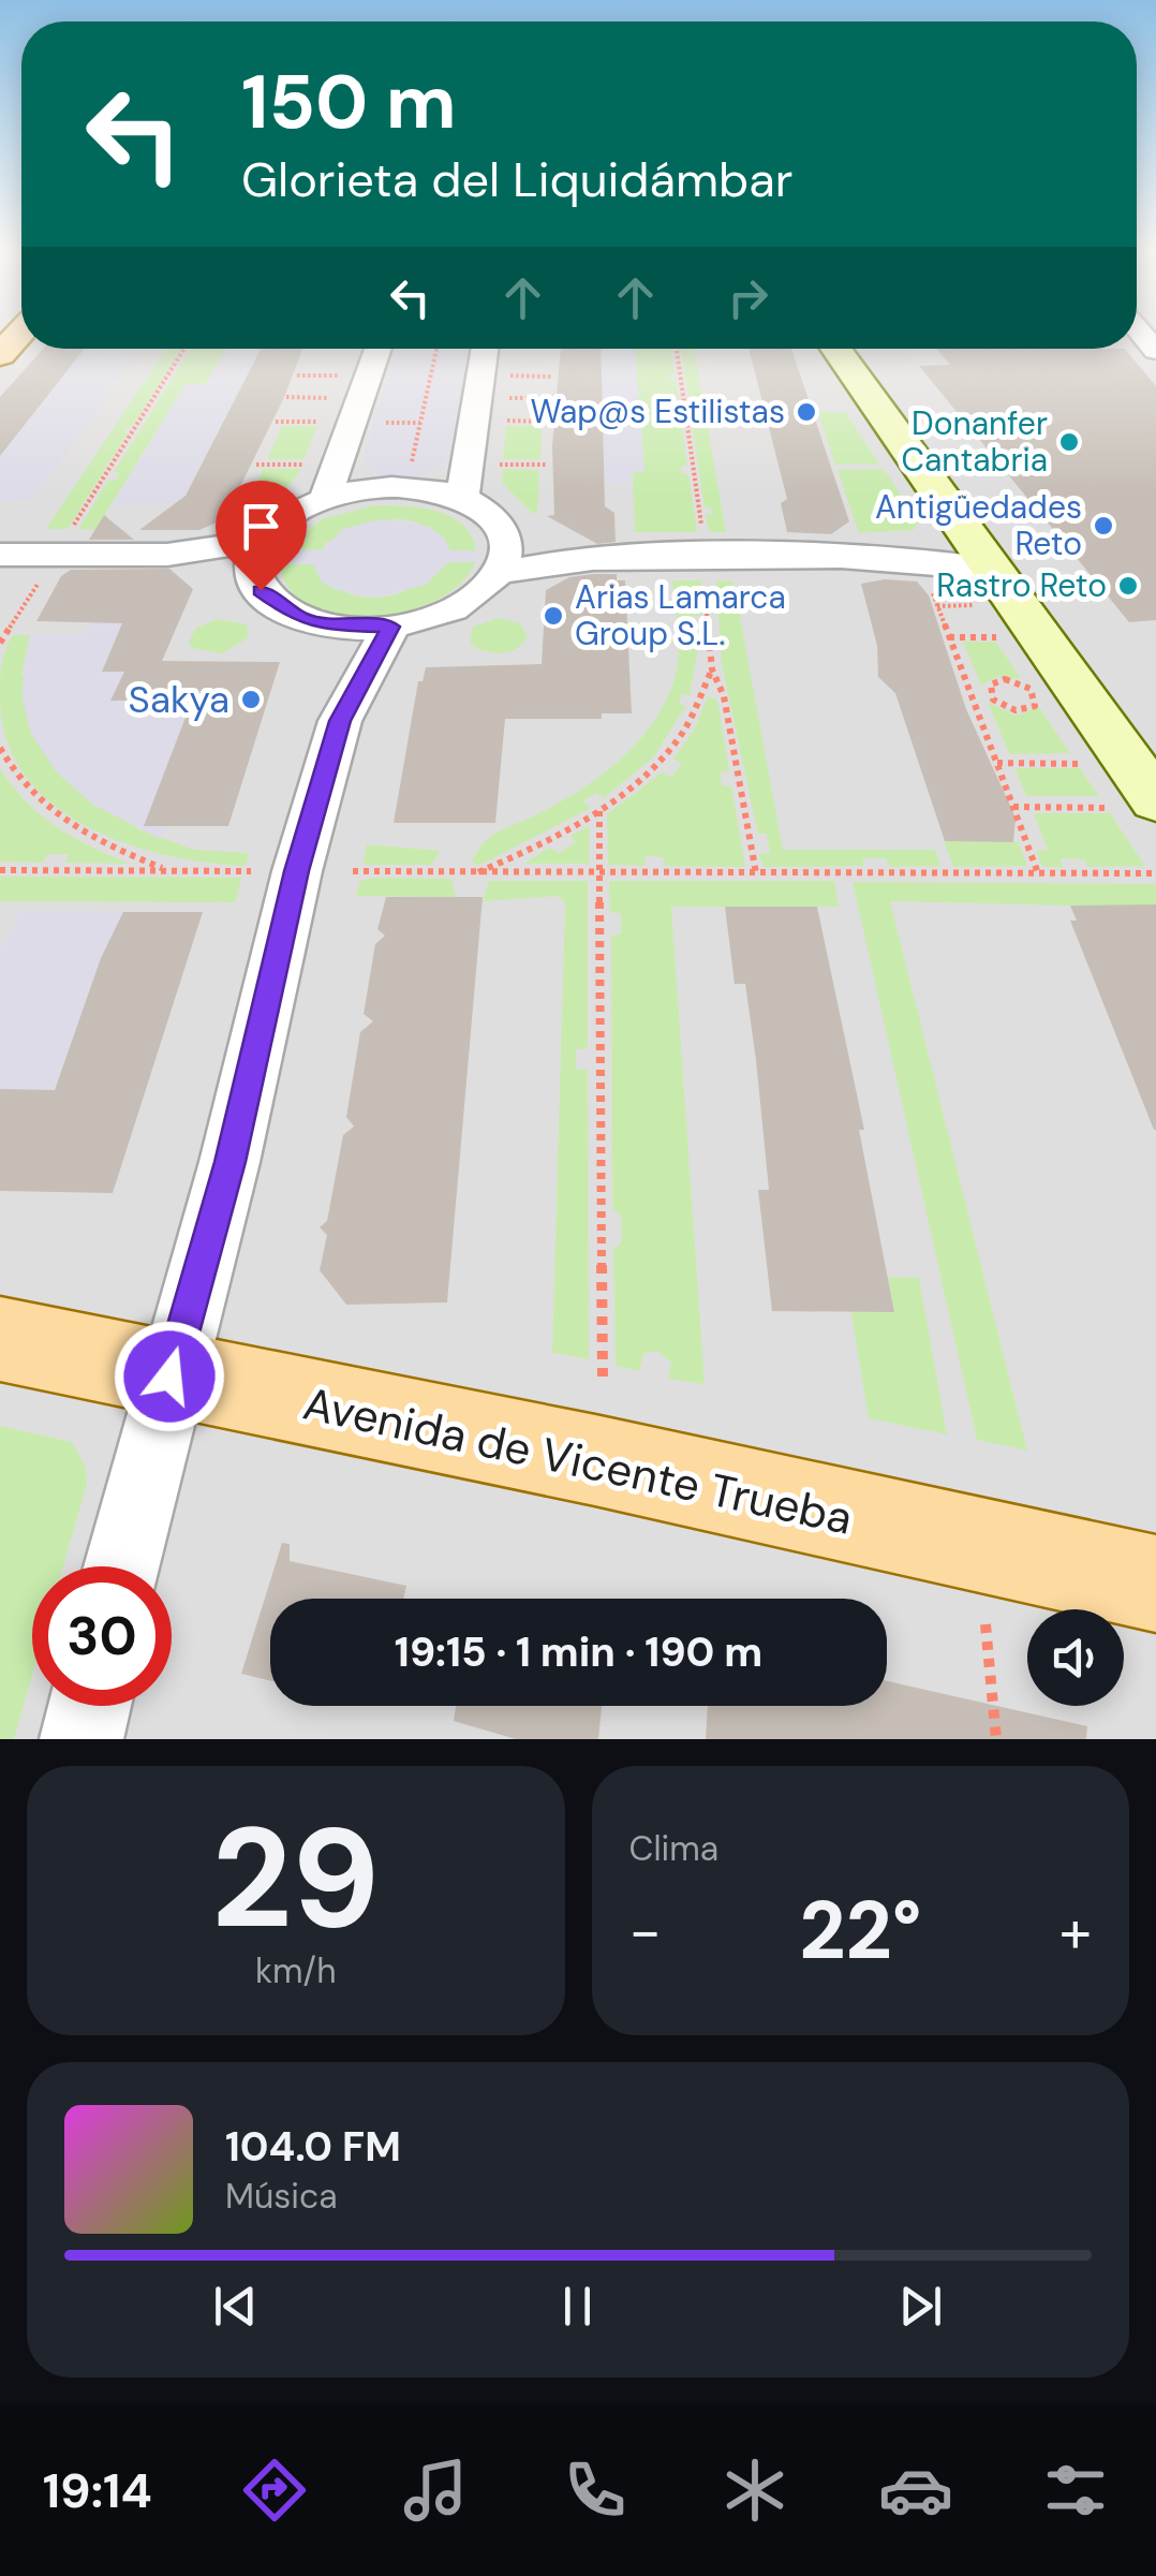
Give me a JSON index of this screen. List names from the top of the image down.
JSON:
{
  "streets": {
    "main road": ["Avenida de Vicente Trueba"]
  },
  "places": [
    "Wap@s Estilistas",
    "Donanfer Cantabria",
    "Antigüedades Reto",
    "Rastro Reto",
    "Arias Lamarca Group S.L.",
    "Sakya"
  ],
  "page": {
    "turn": ["150 m", "Glorieta del Liquidámbar"],
    "limit": "30",
    "trip": "19:15 · 1 min · 190 m",
    "tile": [
      ["29", "km/h"],
      "Clima"
    ],
    "heat": ["−", "22°", "+"],
    "song": ["104.0 FM", "Música"],
    "tabs": "19:14"
  }
}
